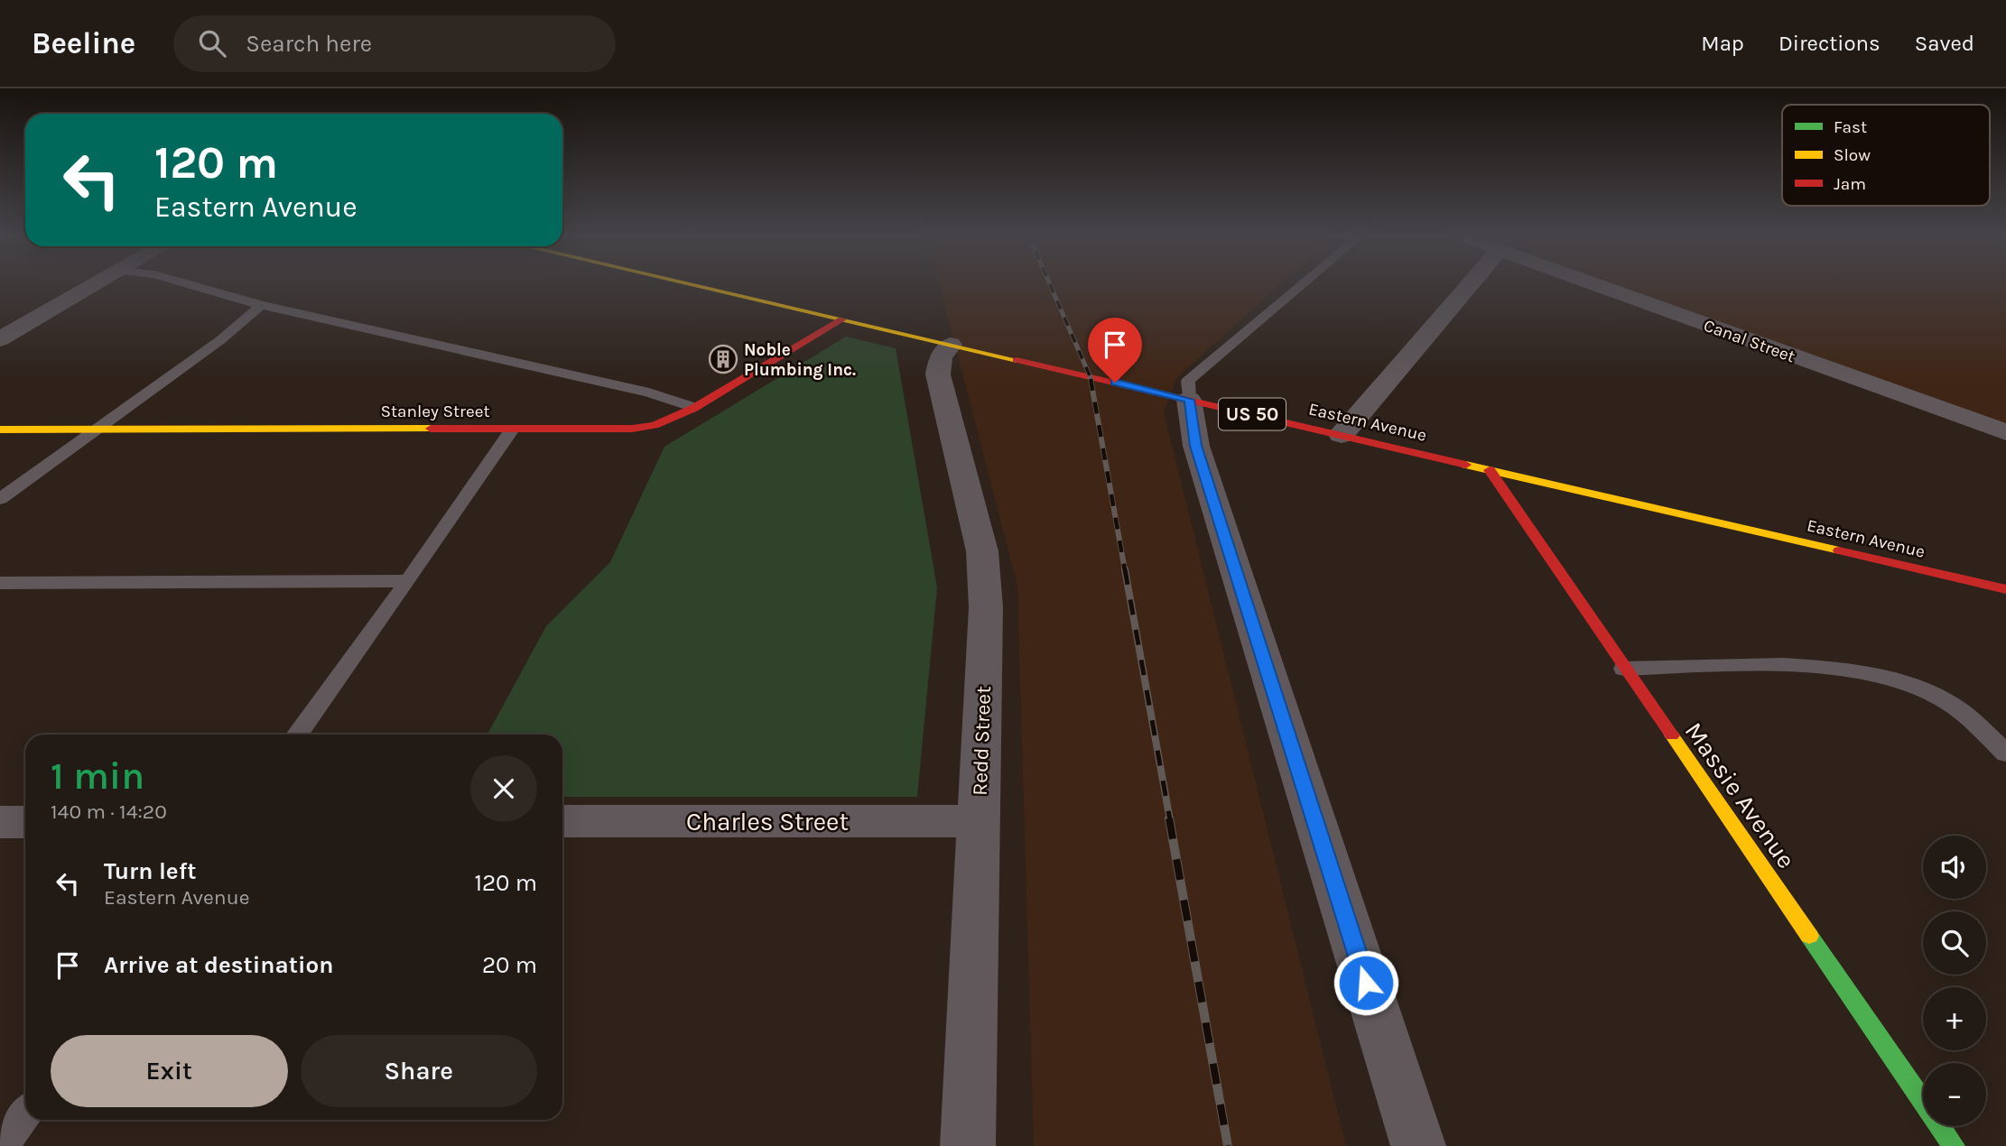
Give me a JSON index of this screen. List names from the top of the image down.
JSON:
{
  "streets": {
    "main road": [
      "Stanley Street",
      "US 50",
      "Eastern Avenue",
      "Massie Avenue"
    ],
    "street": ["Canal Street", "Redd Street", "Charles Street"]
  },
  "crossings": [
    ["Stanley Street", "Eastern Avenue"],
    ["Eastern Avenue", "Redd Street"],
    ["Eastern Avenue", "Massie Avenue"],
    ["Redd Street", "Charles Street"]
  ],
  "places": {
    "building": ["Noble Plumbing Inc."]
  },
  "legend": ["Fast", "Slow", "Jam"],
  "page": {
    "header": "Beeline",
    "search": "Search here",
    "nav": ["Map", "Directions", "Saved"],
    "turn": ["120 m", "Eastern Avenue"],
    "heading": ["1 min", "140 m · 14:20"],
    "map_buttons": ["+", "−"],
    "list": [
      {
        "name": "Turn left",
        "note": "Eastern Avenue",
        "value": "120 m"
      },
      {
        "name": "Arrive at destination",
        "value": "20 m"
      }
    ],
    "buttons": ["Exit", "Share"]
  }
}
